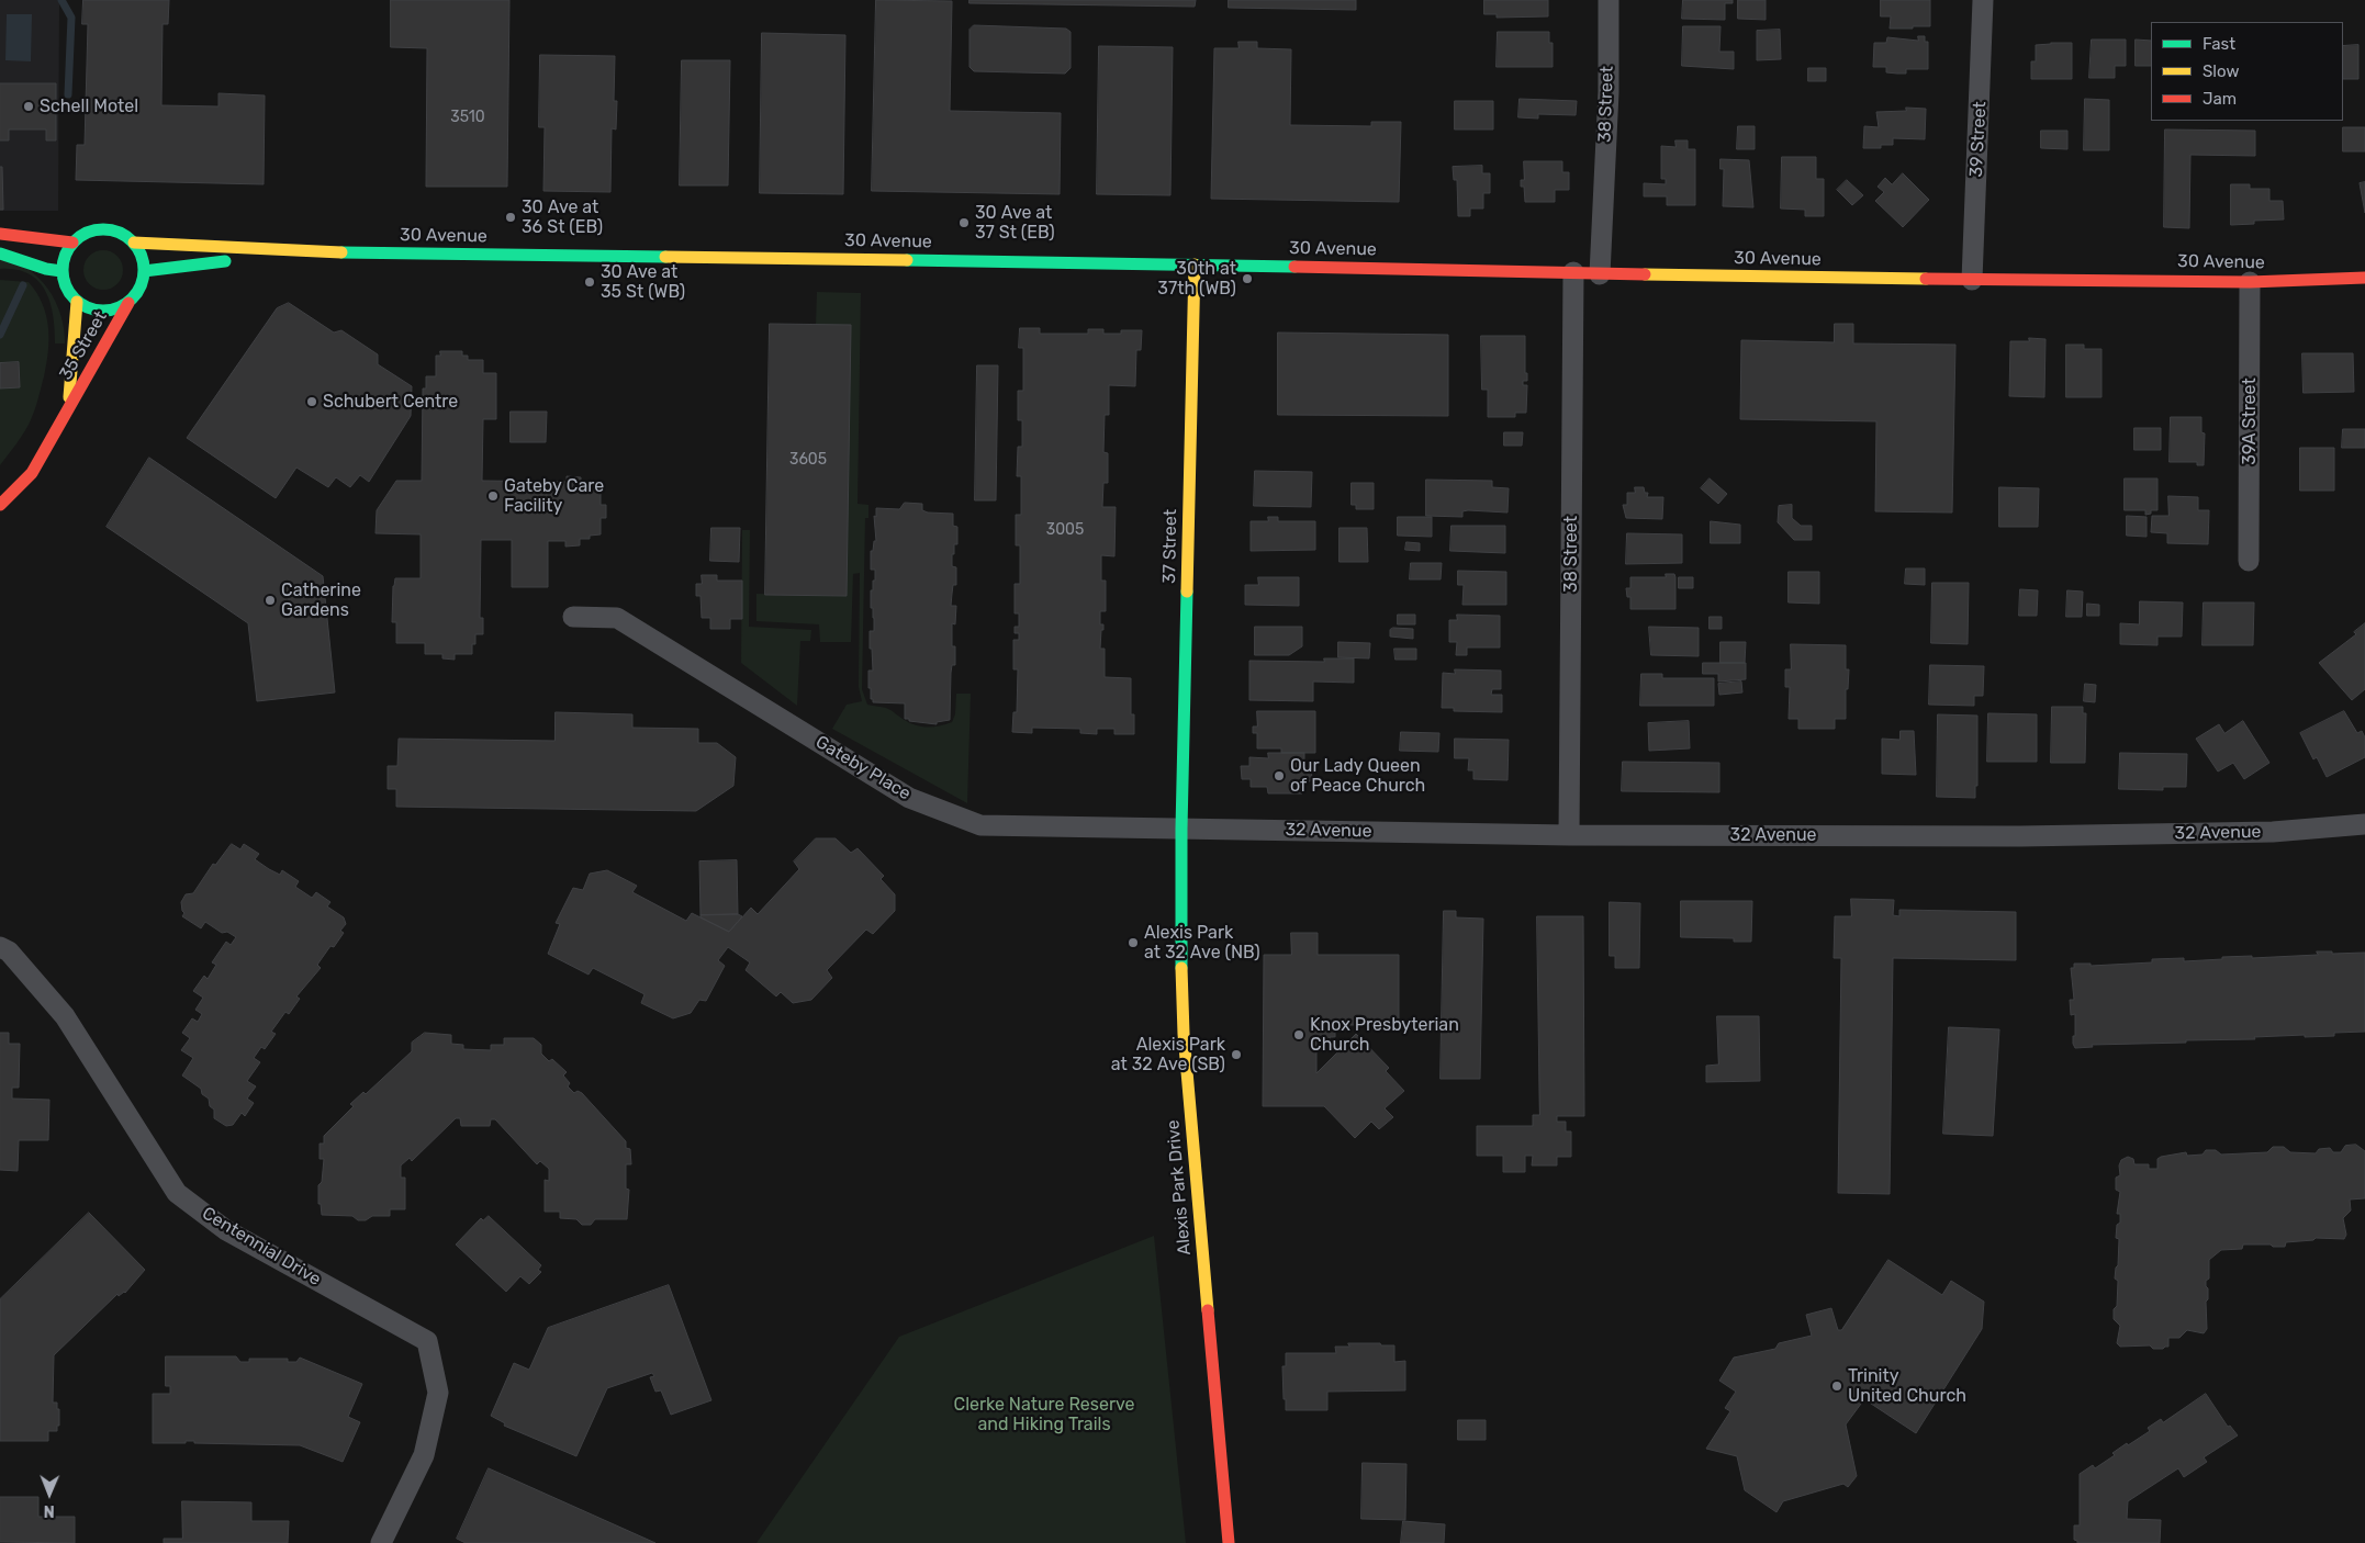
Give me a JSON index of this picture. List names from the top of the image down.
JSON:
{
  "streets": {
    "street": [
      "38 Street",
      "39 Street",
      "30 Avenue",
      "35 Street",
      "39A Street",
      "37 Street",
      "Gateby Place",
      "32 Avenue",
      "Alexis Park Drive",
      "Centennial Drive"
    ]
  },
  "crossings": [
    ["38 Street", "30 Avenue"],
    ["38 Street", "32 Avenue"],
    ["39 Street", "30 Avenue"],
    ["30 Avenue", "35 Street"],
    ["30 Avenue", "39A Street"],
    ["30 Avenue", "37 Street"],
    ["37 Street", "Gateby Place"],
    ["37 Street", "32 Avenue"],
    ["37 Street", "Alexis Park Drive"],
    ["Gateby Place", "32 Avenue"],
    ["Gateby Place", "Alexis Park Drive"],
    ["32 Avenue", "Alexis Park Drive"]
  ],
  "parks": ["Clerke Nature Reserve and Hiking Trails"],
  "places": [
    "Schell Motel",
    "30 Ave at 36 St (EB)",
    "30 Ave at 37 St (EB)",
    "30th at 37th (WB)",
    "30 Ave at 35 St (WB)",
    "Schubert Centre",
    "Gateby Care Facility",
    "Catherine Gardens",
    "Our Lady Queen of Peace Church",
    "Alexis Park at 32 Ave (NB)",
    "Knox Presbyterian Church",
    "Alexis Park at 32 Ave (SB)",
    "Trinity United Church"
  ],
  "house_numbers": ["3510", "3605", "3005"],
  "legend": ["Fast", "Slow", "Jam"],
  "north": "bottom"
}
